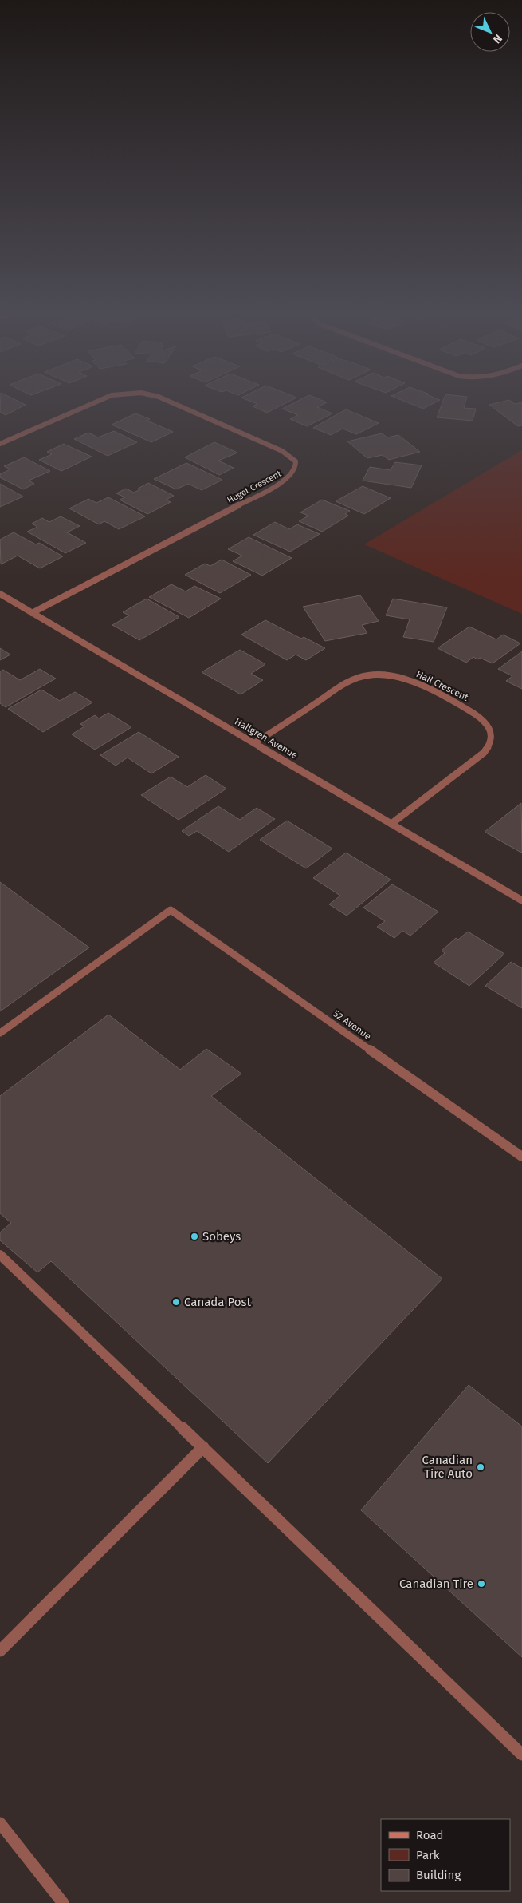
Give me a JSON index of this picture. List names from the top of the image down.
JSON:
{
  "streets": {
    "street": [
      "Huget Crescent",
      "Hall Crescent",
      "Hallgren Avenue",
      "52 Avenue"
    ]
  },
  "crossings": [
    ["Huget Crescent", "Hallgren Avenue"],
    ["Hall Crescent", "Hallgren Avenue"]
  ],
  "places": [
    "Sobeys",
    "Canada Post",
    "Canadian Tire Auto",
    "Canadian Tire"
  ],
  "legend": ["Road", "Park", "Building"],
  "north": "bottom right"
}
